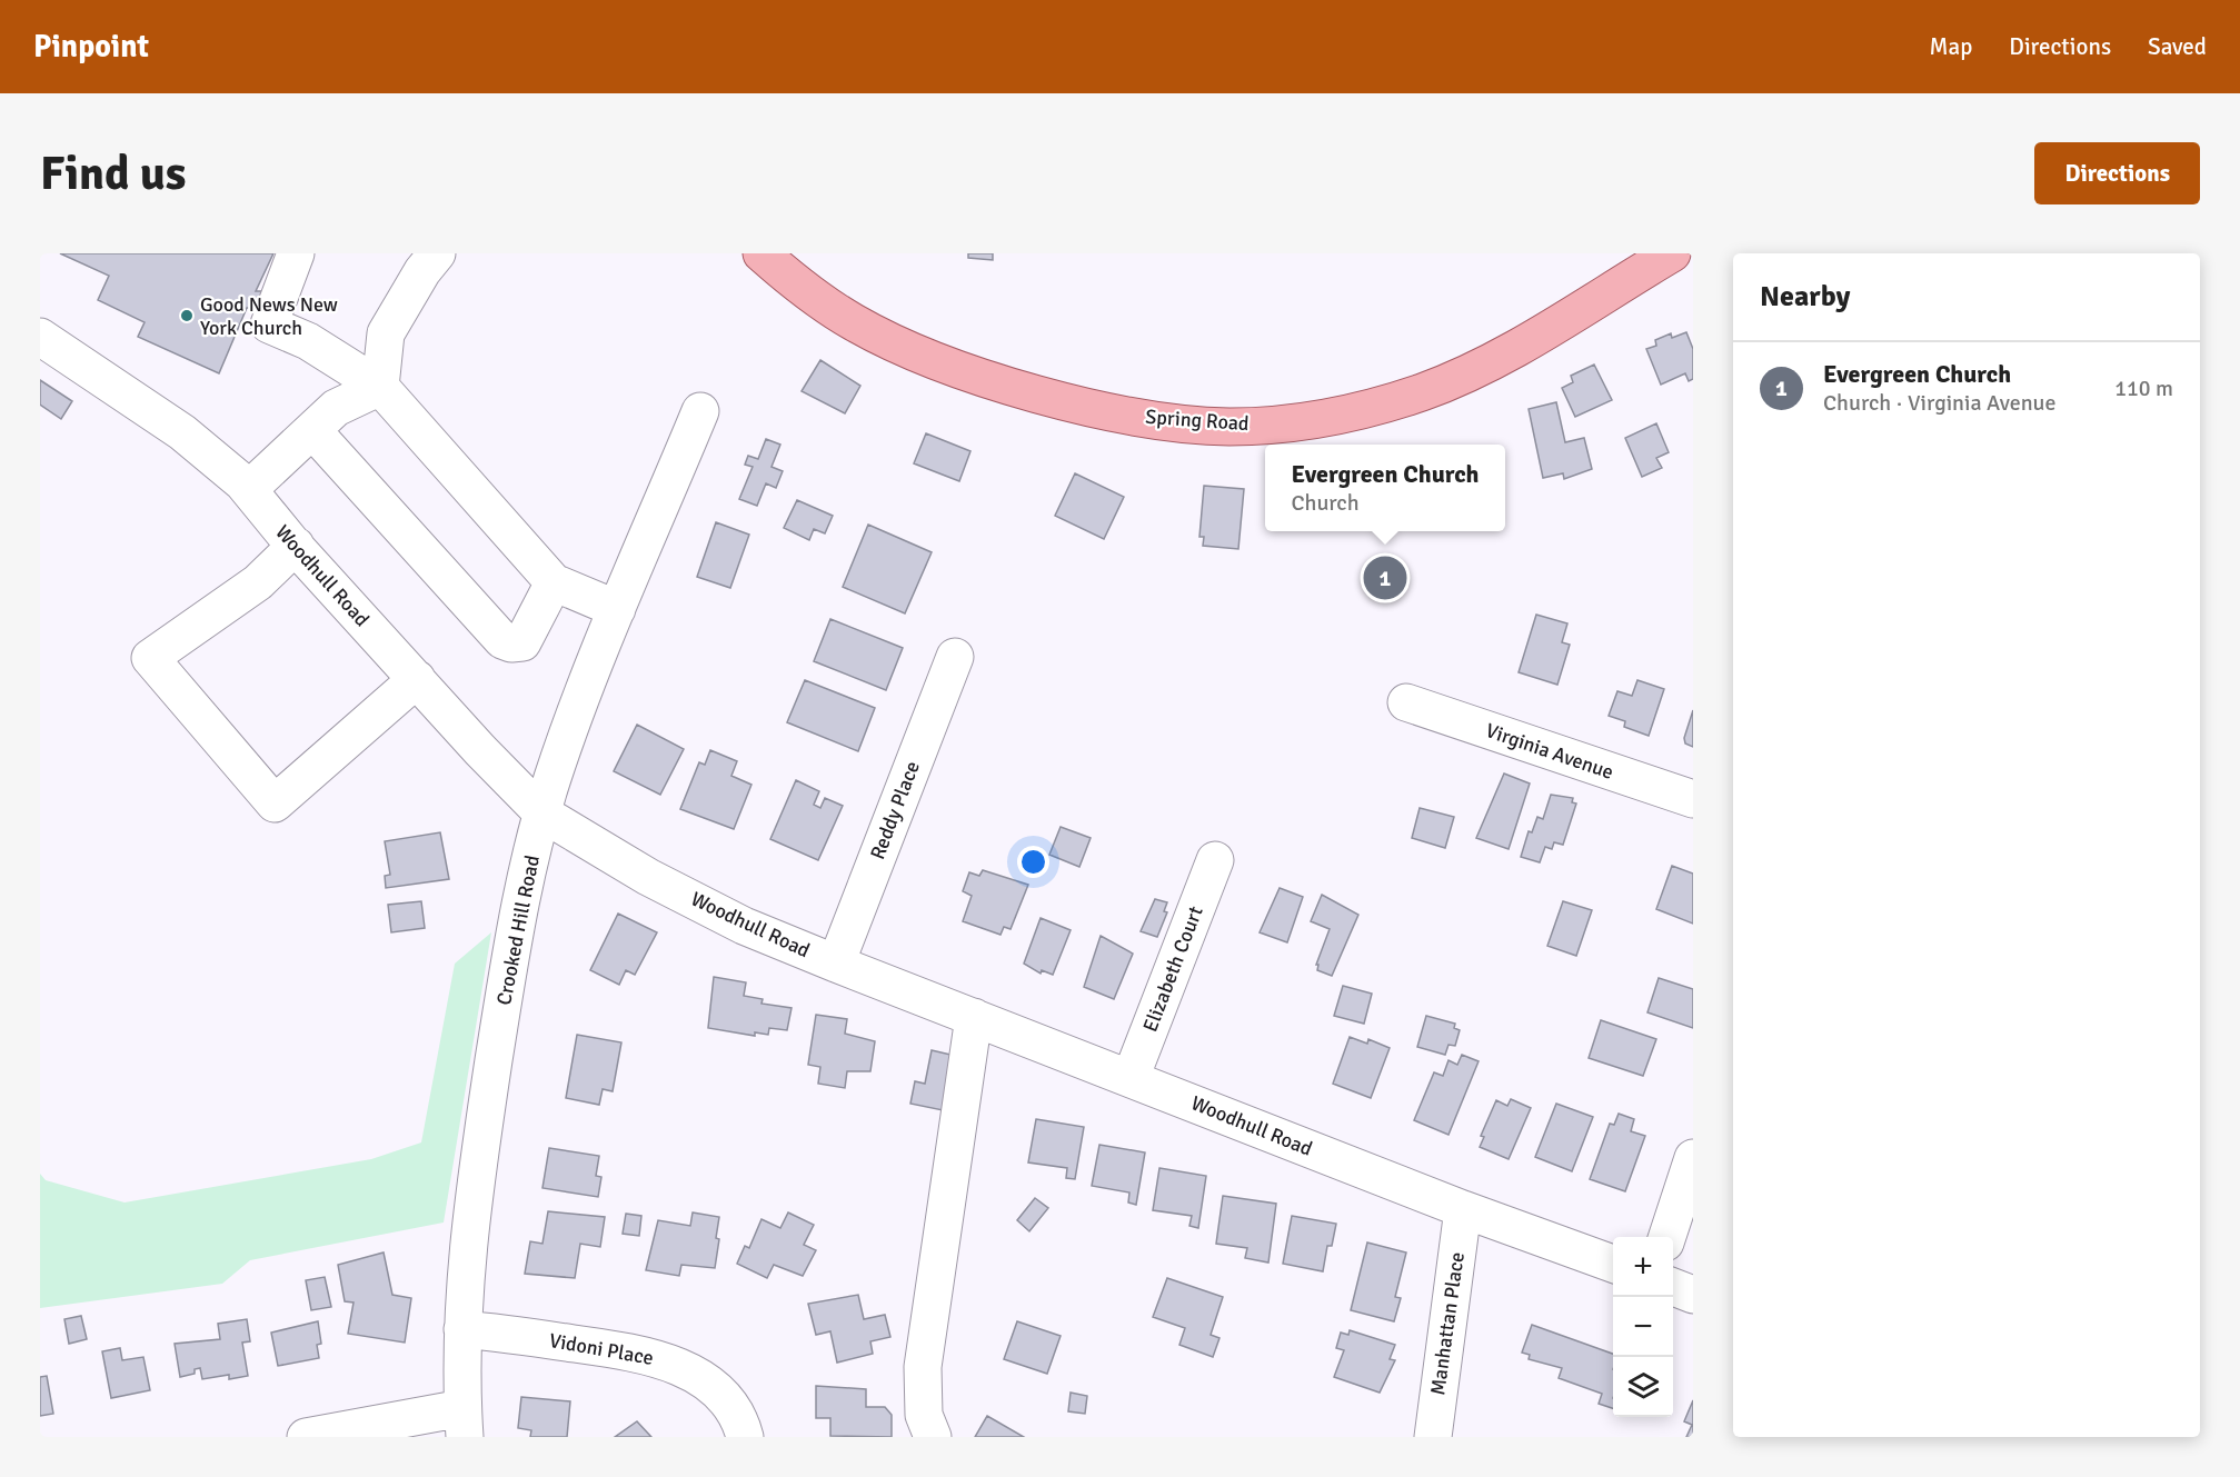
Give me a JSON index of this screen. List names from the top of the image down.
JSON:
{
  "streets": {
    "main road": ["Spring Road"],
    "street": [
      "Woodhull Road",
      "Virginia Avenue",
      "Reddy Place",
      "Crooked Hill Road",
      "Elizabeth Court",
      "Manhattan Place",
      "Vidoni Place"
    ]
  },
  "crossings": [
    ["Woodhull Road", "Reddy Place"],
    ["Woodhull Road", "Crooked Hill Road"],
    ["Woodhull Road", "Elizabeth Court"],
    ["Woodhull Road", "Manhattan Place"],
    ["Crooked Hill Road", "Vidoni Place"]
  ],
  "places": ["Good News New York Church"],
  "page": {
    "header": "Pinpoint",
    "nav": ["Map", "Directions", "Saved"],
    "buttons": "Directions",
    "title": "Find us",
    "heading": "Nearby",
    "list": [
      {
        "mark": "1",
        "name": "Evergreen Church",
        "note": "Church · Virginia Avenue",
        "value": "110 m"
      }
    ],
    "popup": ["Evergreen Church", "Church"],
    "pins": "1",
    "map_buttons": ["+", "−"]
  }
}
